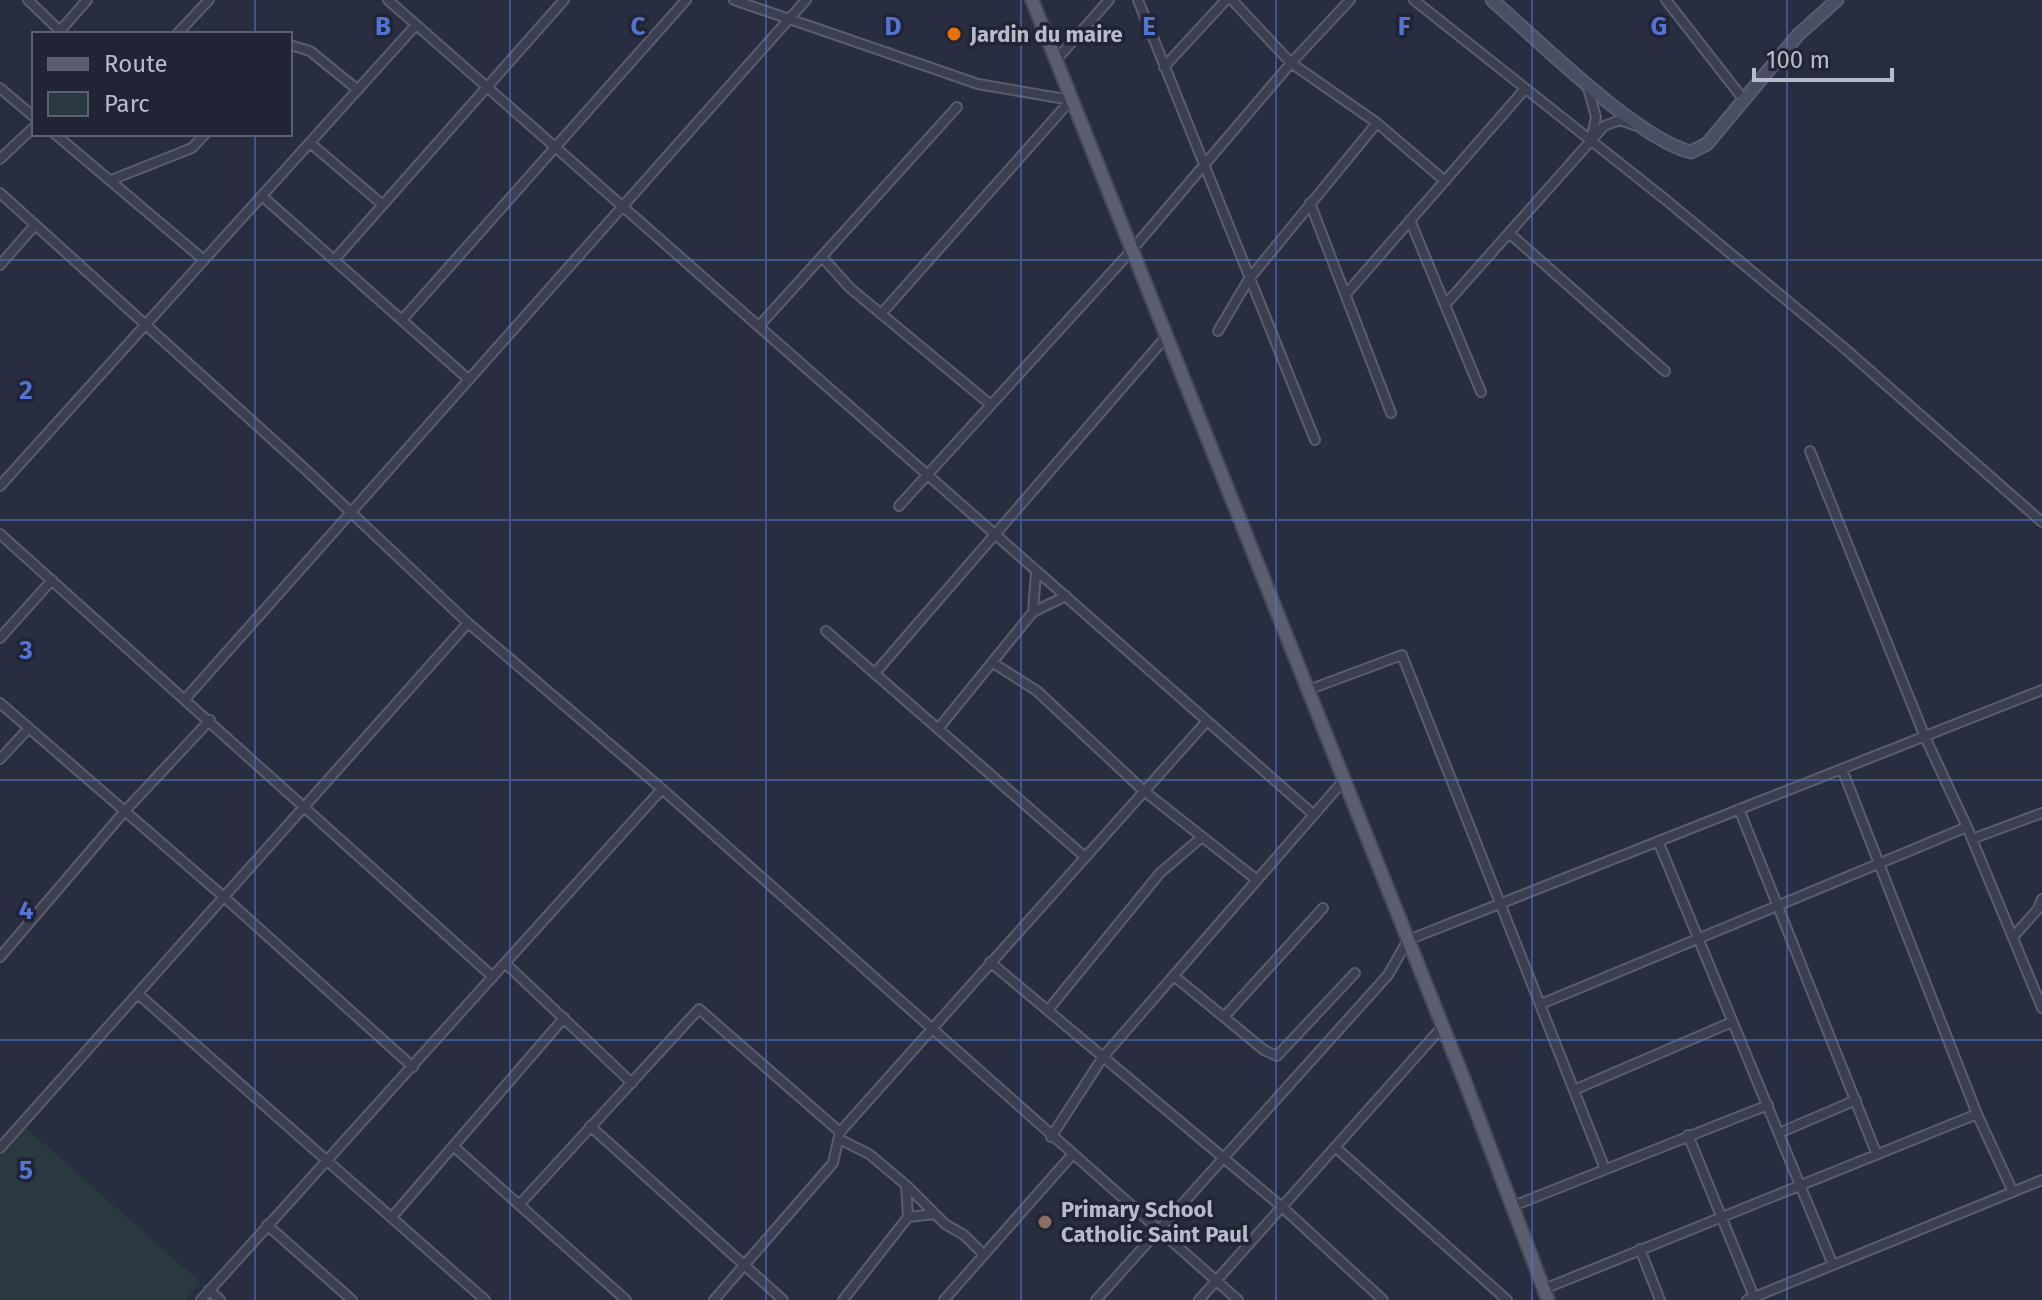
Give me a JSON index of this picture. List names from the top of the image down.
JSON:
{
  "places": ["Jardin du maire", "Primary School Catholic Saint Paul"],
  "legend": ["Route", "Parc"],
  "scale_bar": "100 m",
  "grid": {
    "columns": [
      "B",
      "C",
      "D",
      "E",
      "F",
      "G"
    ],
    "rows": [
      "2",
      "3",
      "4",
      "5"
    ]
  }
}
